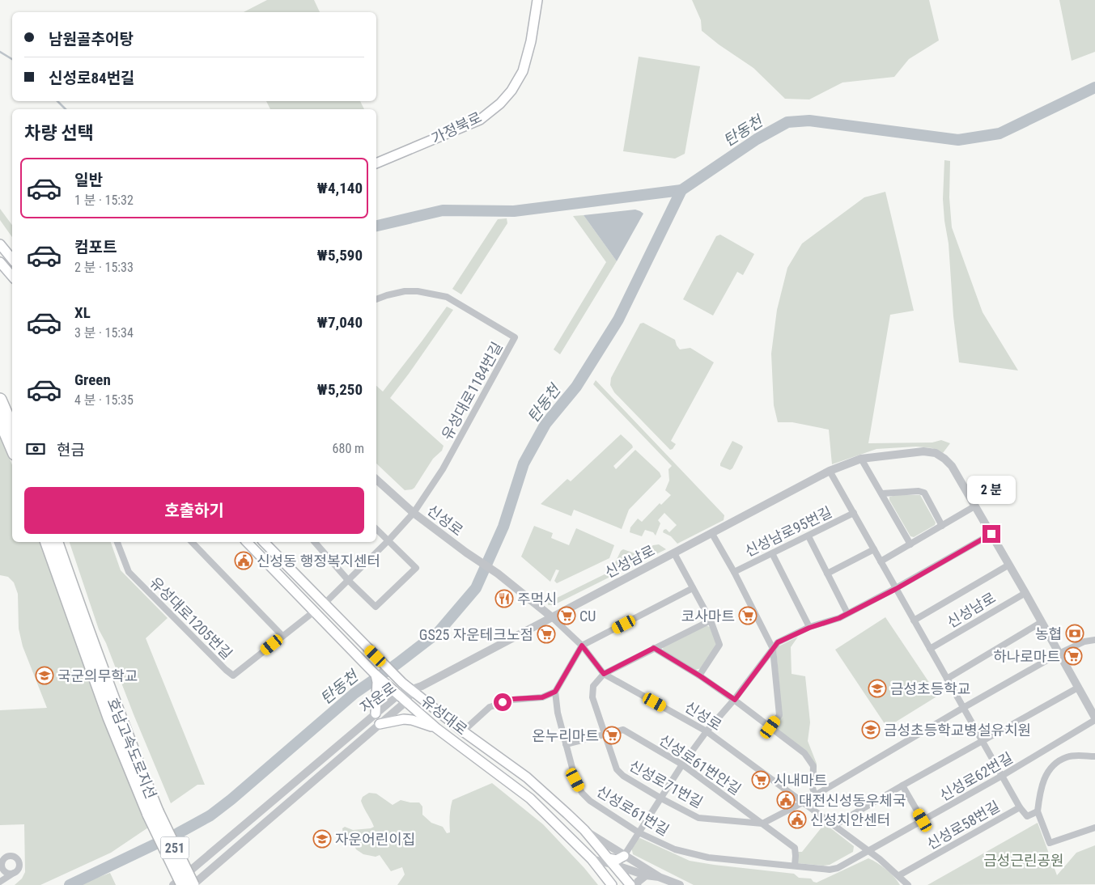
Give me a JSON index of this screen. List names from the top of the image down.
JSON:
{
  "streets": {
    "highway": ["호남고속도로지선", "251"],
    "main road": ["가정북로", "유성대로"],
    "street": [
      "유성대로1184번길",
      "신성로",
      "신성남로95번길",
      "신성남로",
      "유성대로1205번길",
      "자운로",
      "신성로61번안길",
      "신성로62번길",
      "신성로71번길",
      "신성로61번길",
      "신성로58번길"
    ]
  },
  "crossings": [
    ["유성대로1184번길", "신성로"],
    ["유성대로1184번길", "유성대로"],
    ["신성로", "신성남로"],
    ["신성로", "신성로62번길"],
    ["신성로", "신성로71번길"],
    ["신성로", "신성로61번길"],
    ["신성로", "신성로58번길"],
    ["신성남로95번길", "신성남로"],
    ["신성남로95번길", "신성로62번길"],
    ["신성남로95번길", "신성로58번길"],
    ["신성남로", "자운로"],
    ["신성남로", "유성대로"],
    ["신성남로", "신성로62번길"],
    ["유성대로1205번길", "유성대로"],
    ["자운로", "유성대로"],
    ["자운로", "호남고속도로지선"],
    ["신성로61번안길", "신성로71번길"],
    ["신성로61번안길", "신성로61번길"],
    ["신성로62번길", "신성로61번길"]
  ],
  "water": ["탄동천"],
  "parks": ["금성근린공원"],
  "places": {
    "public building": ["신성동 행정복지센터", "대전신성동우체국", "신성치안센터"],
    "restaurant": ["주먹시"],
    "supermarket": [
      "CU",
      "코사마트",
      "GS25 자운테크노점",
      "하나로마트",
      "온누리마트",
      "시내마트"
    ],
    "bank": ["농협"],
    "school or university": [
      "국군의무학교",
      "금성초등학교",
      "금성초등학교병설유치원",
      "자운어린이집"
    ]
  },
  "page": {
    "banner": ["남원골추어탕", "신성로84번길"],
    "heading": "차량 선택",
    "list": [
      {
        "name": "일반",
        "note": "1 분 · 15:32",
        "value": "₩4,140"
      },
      {
        "name": "컴포트",
        "note": "2 분 · 15:33",
        "value": "₩5,590"
      },
      {
        "name": "XL",
        "note": "3 분 · 15:34",
        "value": "₩7,040"
      },
      {
        "name": "Green",
        "note": "4 분 · 15:35",
        "value": "₩5,250"
      }
    ],
    "pay": ["현금", "680 m"],
    "bubble": "2 분",
    "buttons": "호출하기"
  }
}
